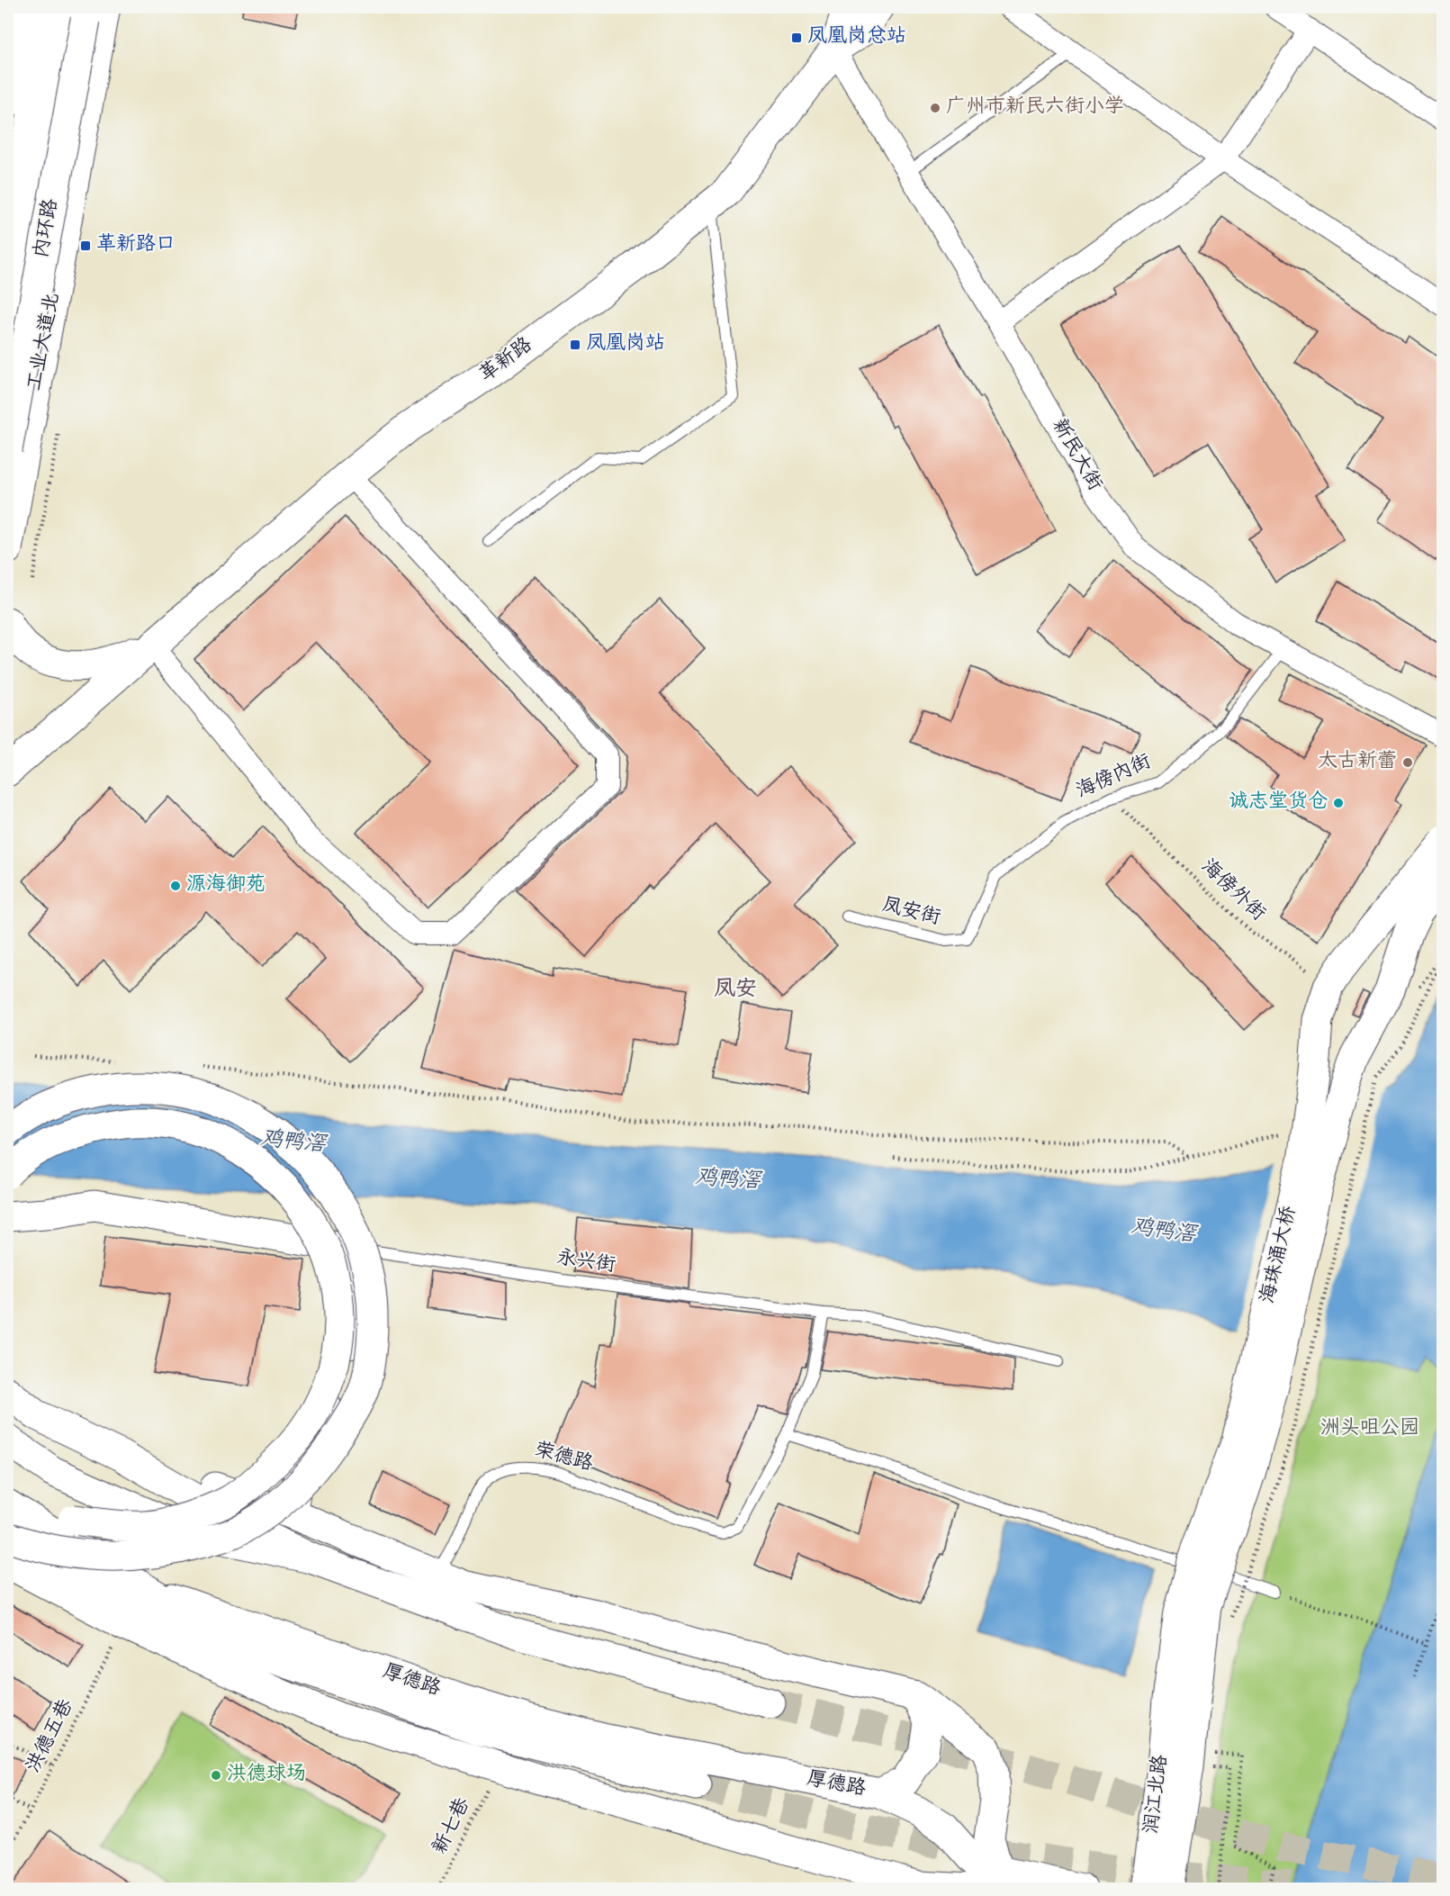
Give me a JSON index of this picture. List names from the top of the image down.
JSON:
{
  "streets": {
    "main road": [
      "内环路",
      "工业大道北",
      "革新路",
      "海珠涌大桥",
      "厚德路",
      "润江北路"
    ],
    "street": ["新民大街"],
    "lane": [
      "海傍内街",
      "凤安街",
      "永兴街",
      "荣德路"
    ],
    "path": ["海傍外街", "洪德五巷", "新七巷"]
  },
  "crossings": [
    ["内环路", "工业大道北"],
    ["革新路", "新民大街"],
    ["新民大街", "海傍内街"],
    ["海傍内街", "海傍外街"],
    ["海傍内街", "凤安街"],
    ["海珠涌大桥", "润江北路"]
  ],
  "districts": ["凤安"],
  "water": ["鸡鸭滘"],
  "parks": ["洲头咀公园"],
  "places": {
    "transit": ["凤凰岗总站", "革新路口", "凤凰岗站"],
    "other": [
      "广州市新民六街小学",
      "太古新蕾",
      "诚志堂货仓",
      "源海御苑",
      "洪德球场"
    ]
  }
}
